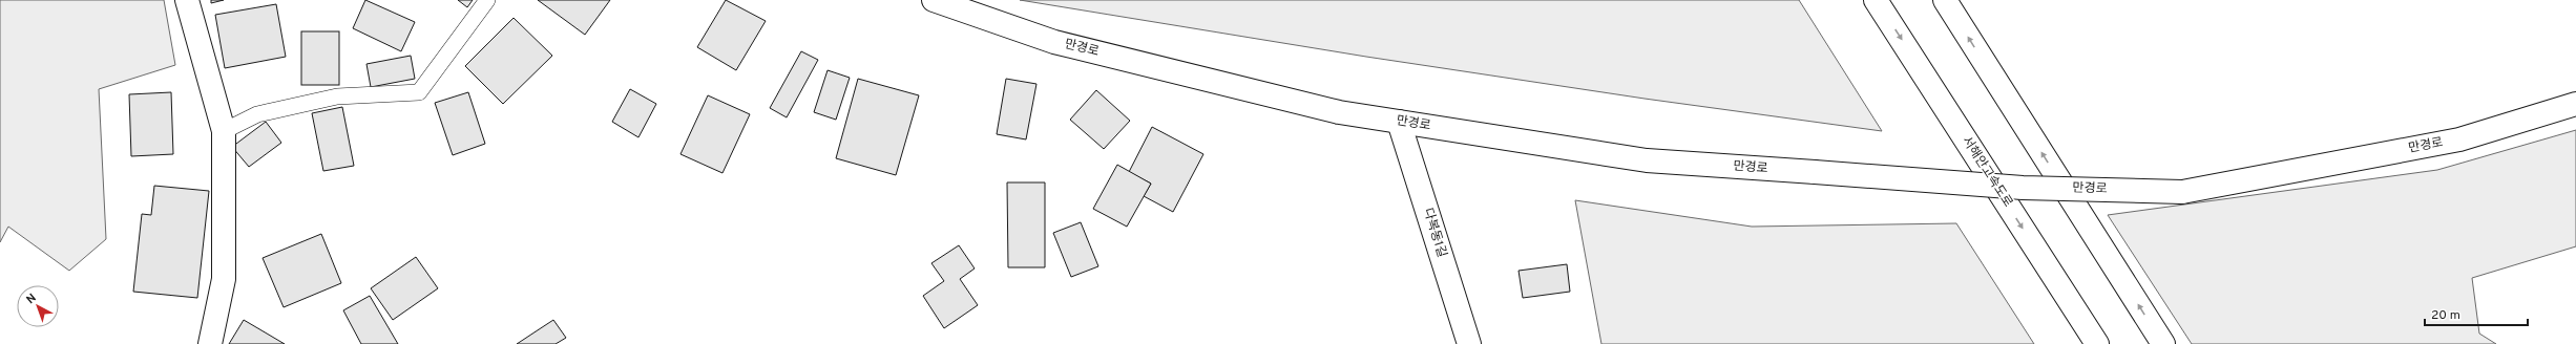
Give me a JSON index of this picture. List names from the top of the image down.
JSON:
{
  "streets": {
    "main road": ["만경로", "서해안고속도로", "다복동1길"]
  },
  "crossings": [
    ["만경로", "다복동1길"]
  ],
  "scale_bar": "20 m",
  "north": "top left"
}
